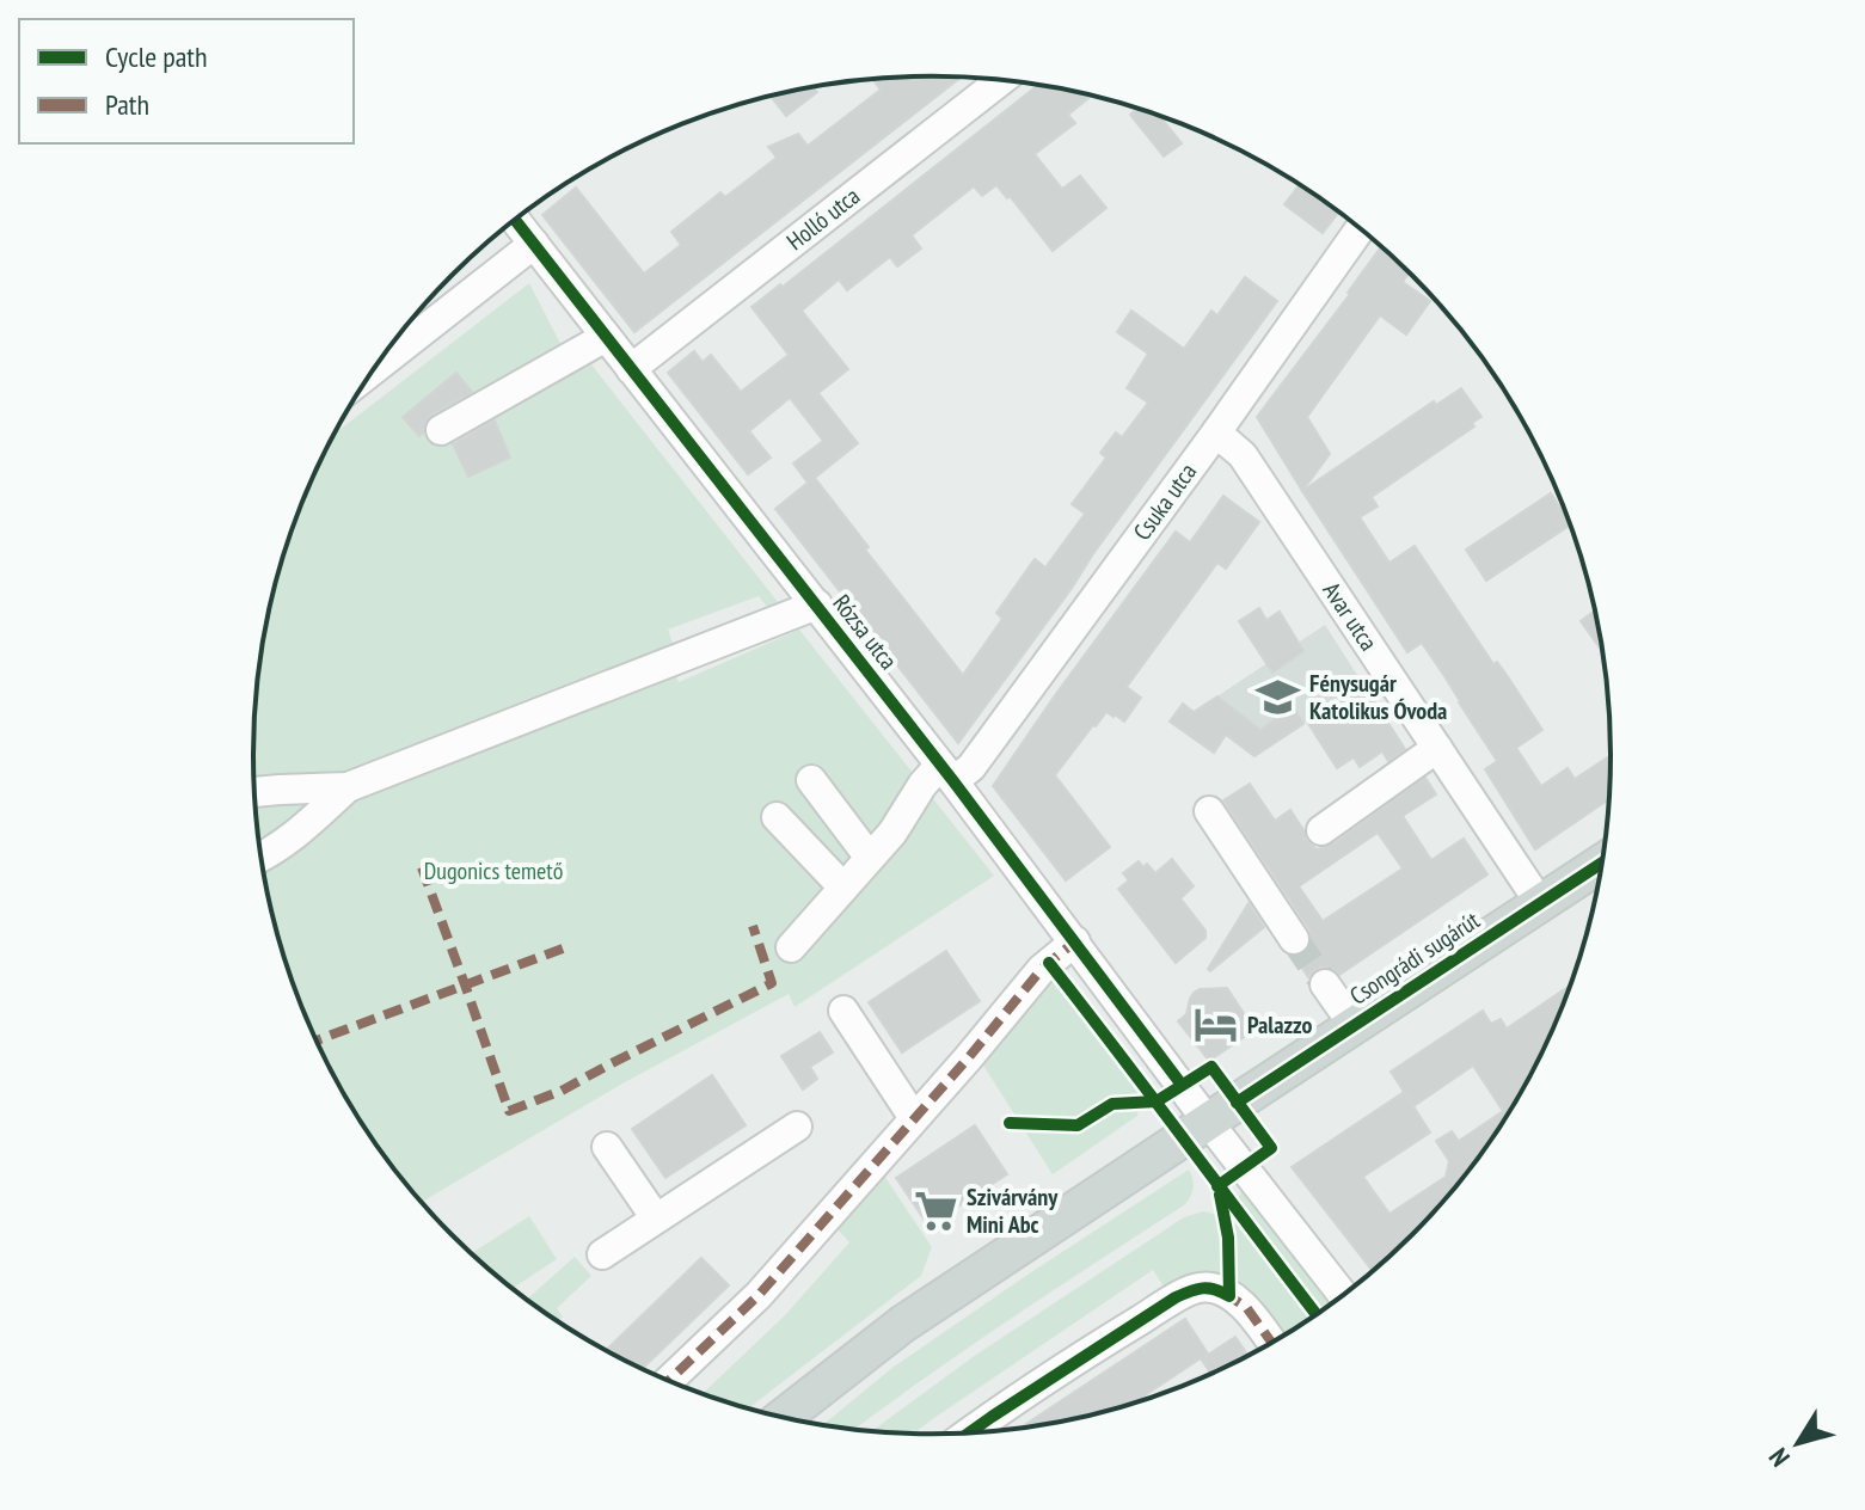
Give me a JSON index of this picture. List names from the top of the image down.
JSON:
{
  "streets": {
    "main road": ["Csongrádi sugárút"],
    "street": [
      "Holló utca",
      "Csuka utca",
      "Avar utca",
      "Rózsa utca"
    ]
  },
  "crossings": [
    ["Holló utca", "Rózsa utca"],
    ["Csuka utca", "Avar utca"],
    ["Csuka utca", "Rózsa utca"],
    ["Avar utca", "Csongrádi sugárút"],
    ["Rózsa utca", "Csongrádi sugárút"]
  ],
  "parks": ["Dugonics temető"],
  "places": {
    "school or university": ["Fénysugár Katolikus Óvoda"],
    "hotel": ["Palazzo"],
    "supermarket": ["Szivárvány Mini Abc"]
  },
  "legend": ["Cycle path", "Path"],
  "north": "bottom left"
}
